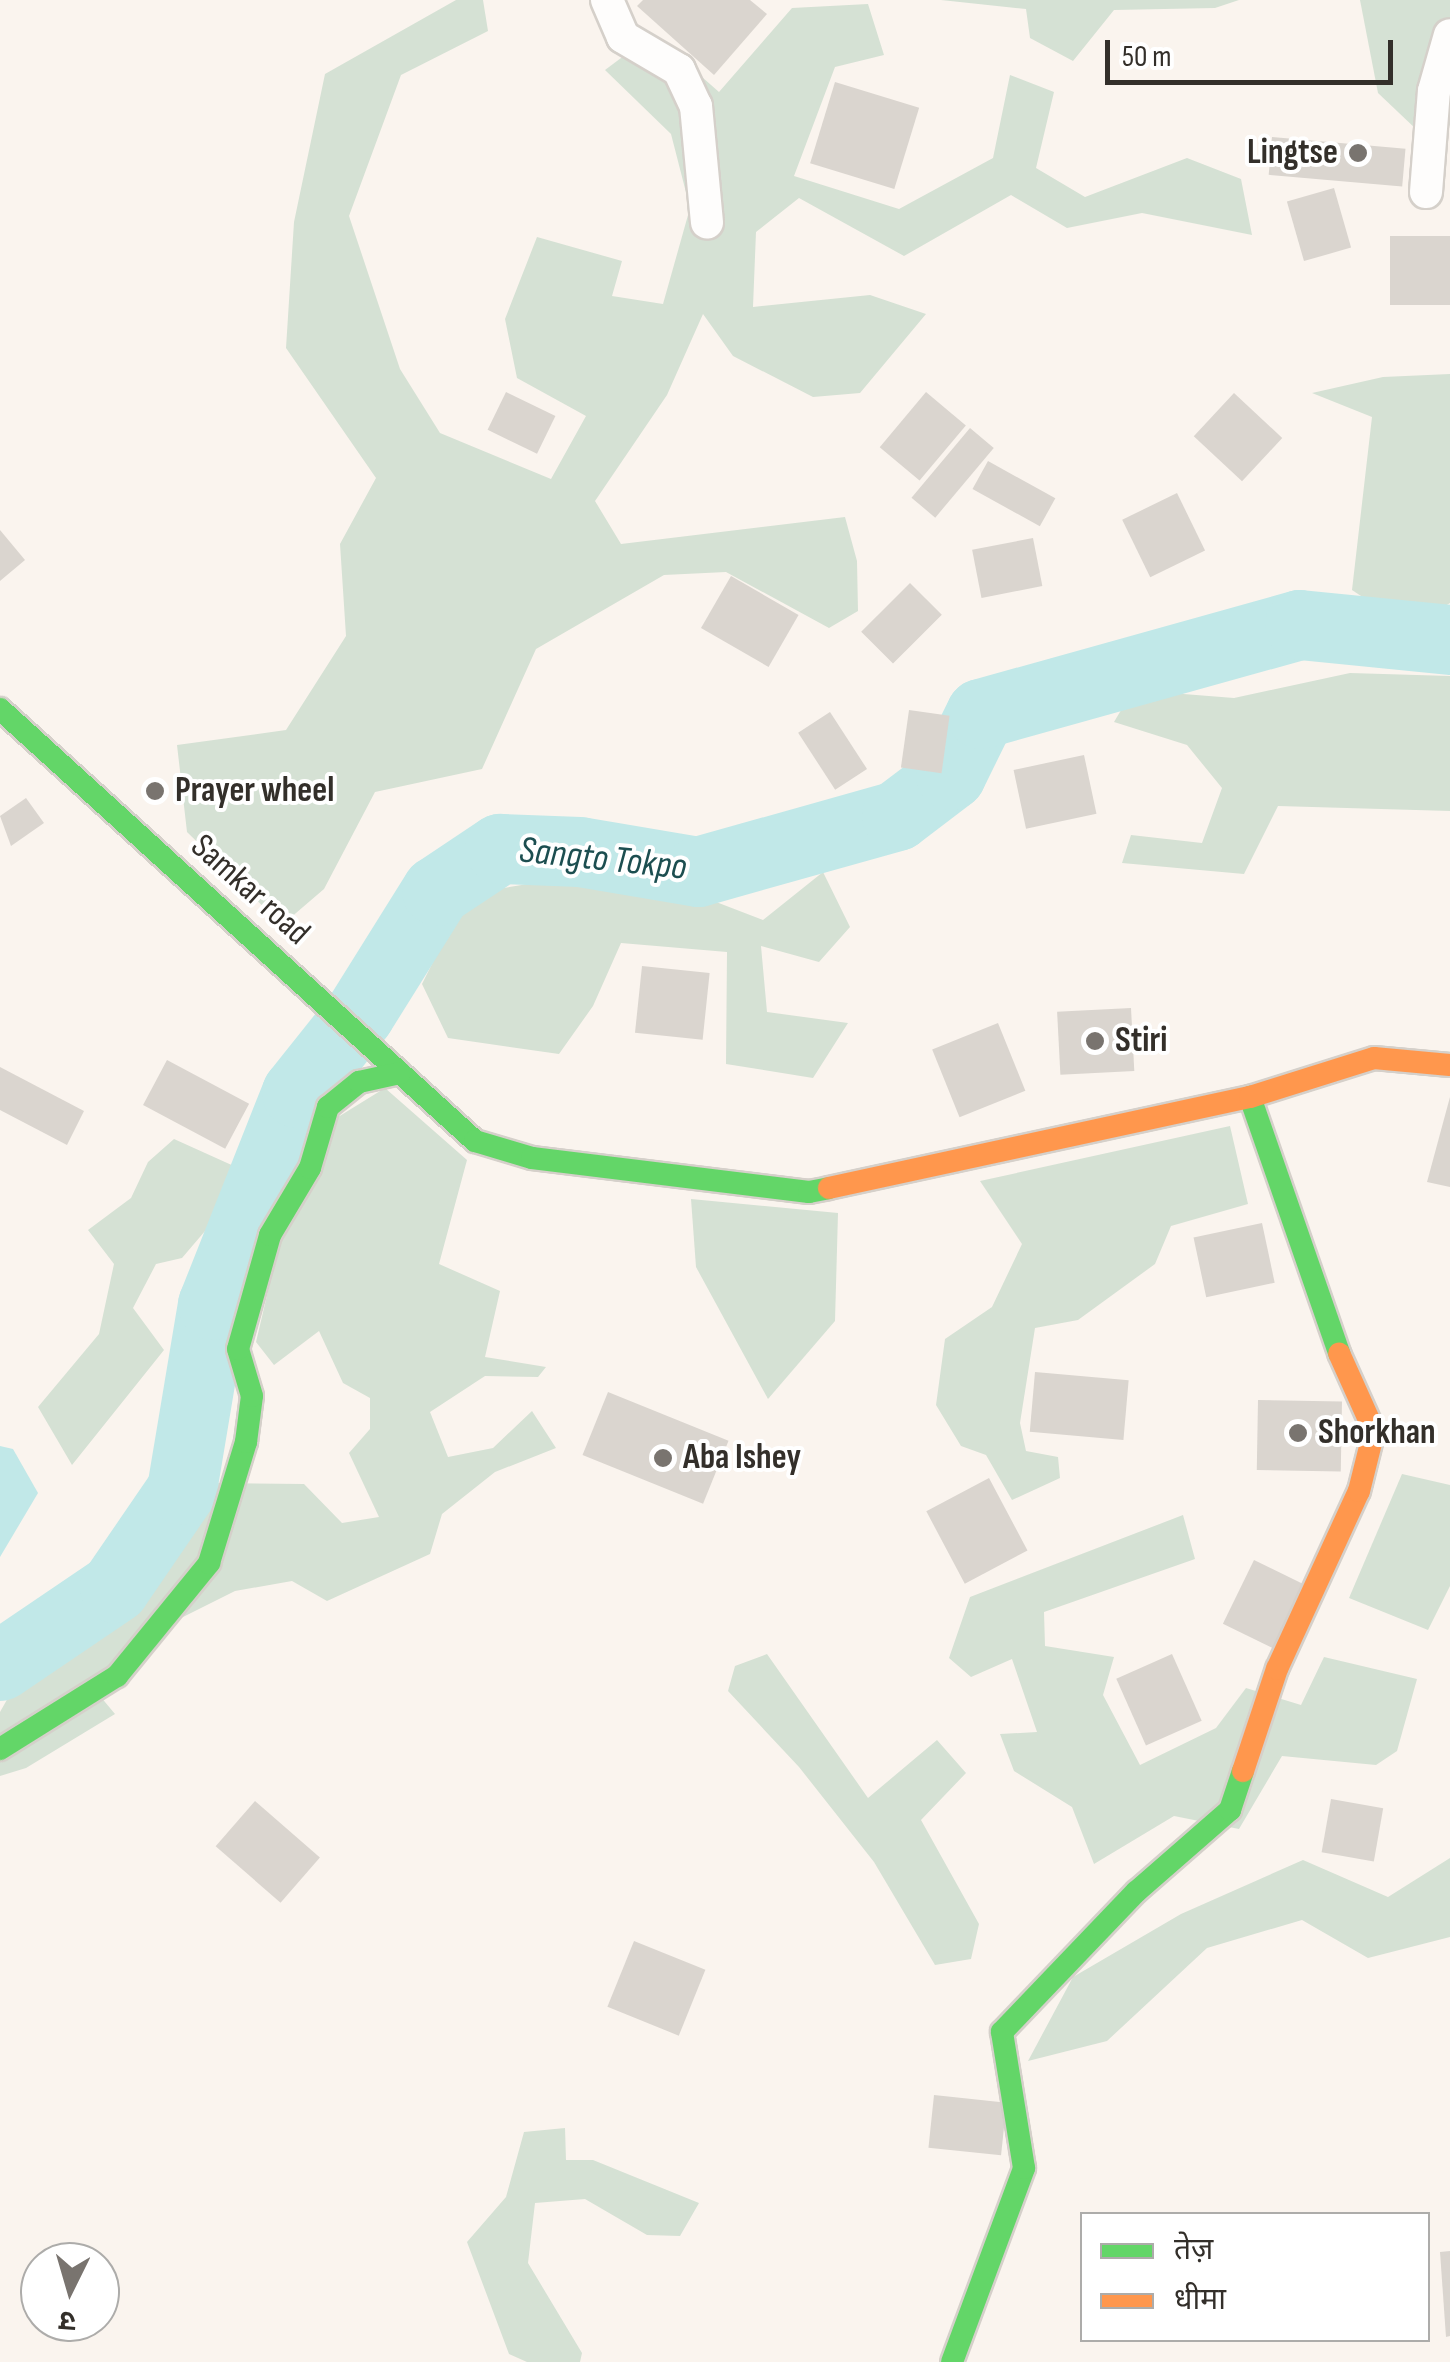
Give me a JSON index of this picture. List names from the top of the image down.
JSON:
{
  "streets": {
    "street": ["Samkar road"]
  },
  "water": ["Sangto Tokpo"],
  "places": [
    "Lingtse",
    "Prayer wheel",
    "Stiri",
    "Shorkhan",
    "Aba Ishey"
  ],
  "legend": ["तेज़", "धीमा"],
  "scale_bar": "50 m",
  "north": "bottom"
}
